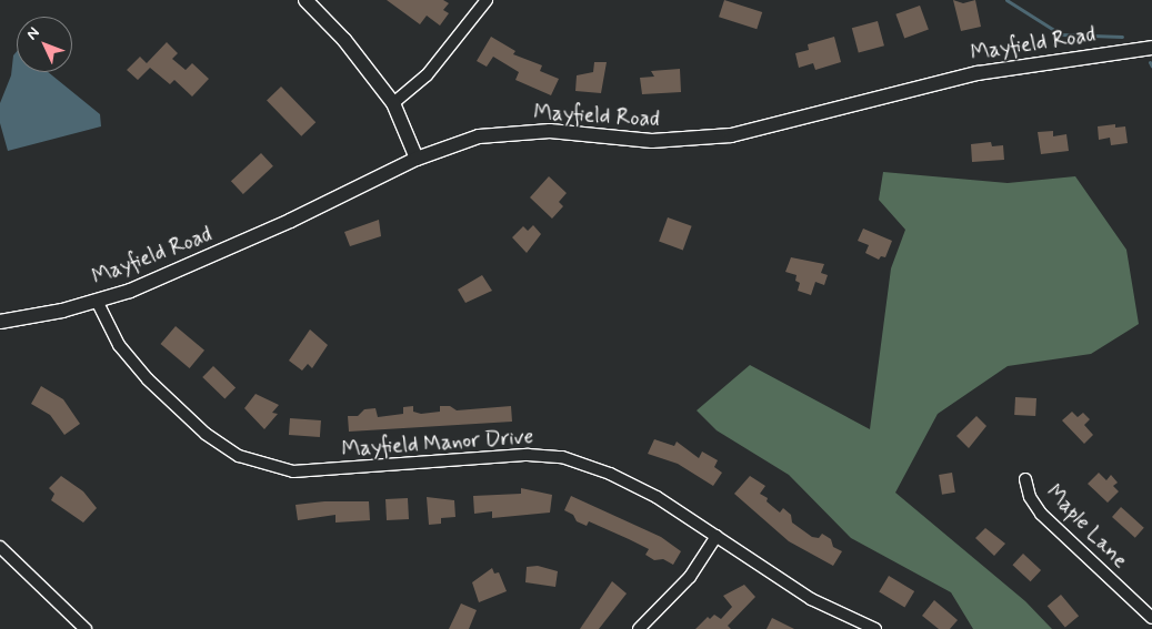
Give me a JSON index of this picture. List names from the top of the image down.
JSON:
{
  "streets": {
    "street": ["Mayfield Road", "Mayfield Manor Drive", "Maple Lane"]
  },
  "crossings": [
    ["Mayfield Road", "Mayfield Manor Drive"]
  ],
  "north": "top left"
}
